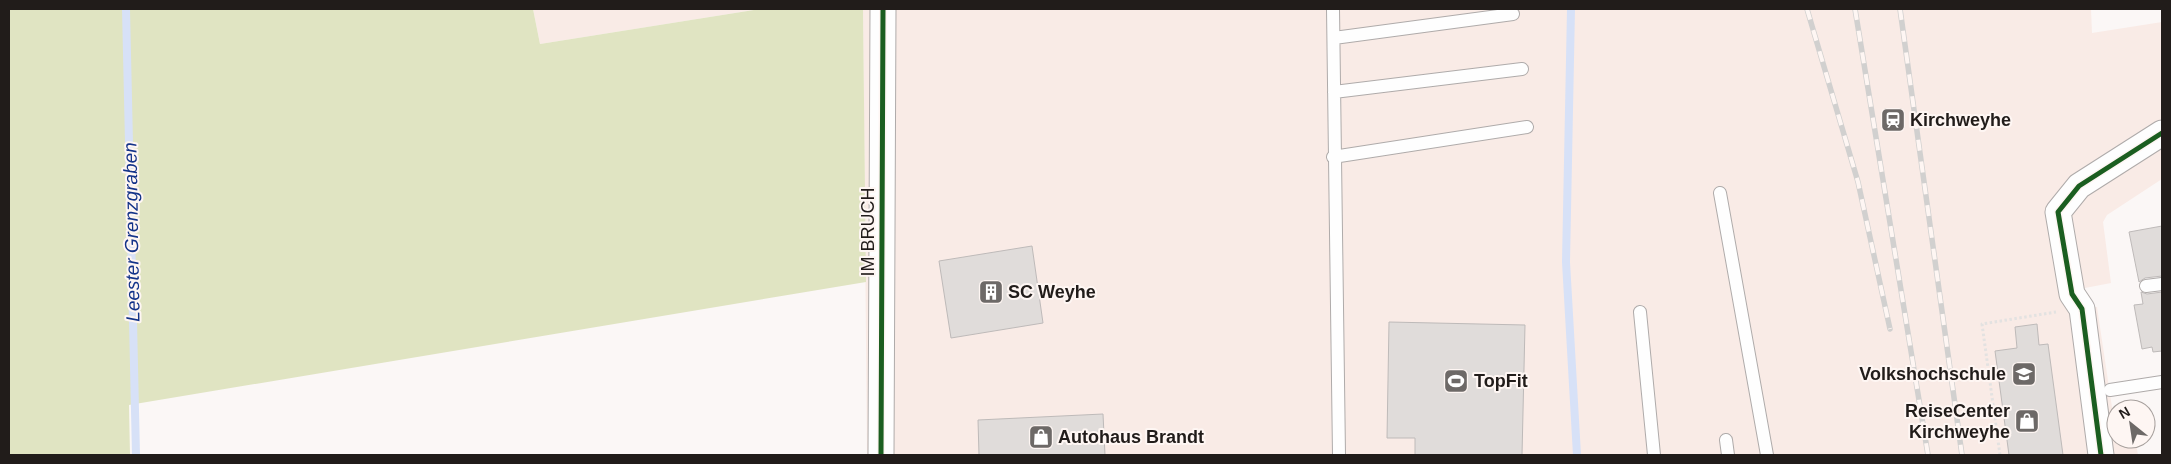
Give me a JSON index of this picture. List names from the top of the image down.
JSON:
{
  "streets": {
    "street": ["IM BRUCH"]
  },
  "water": ["Leester Grenzgraben"],
  "places": {
    "station": ["Kirchweyhe"],
    "building": ["SC Weyhe"],
    "school or university": ["Volkshochschule"],
    "sports": ["TopFit"],
    "shop": ["ReiseCenter Kirchweyhe", "Autohaus Brandt"]
  },
  "north": "top left"
}
